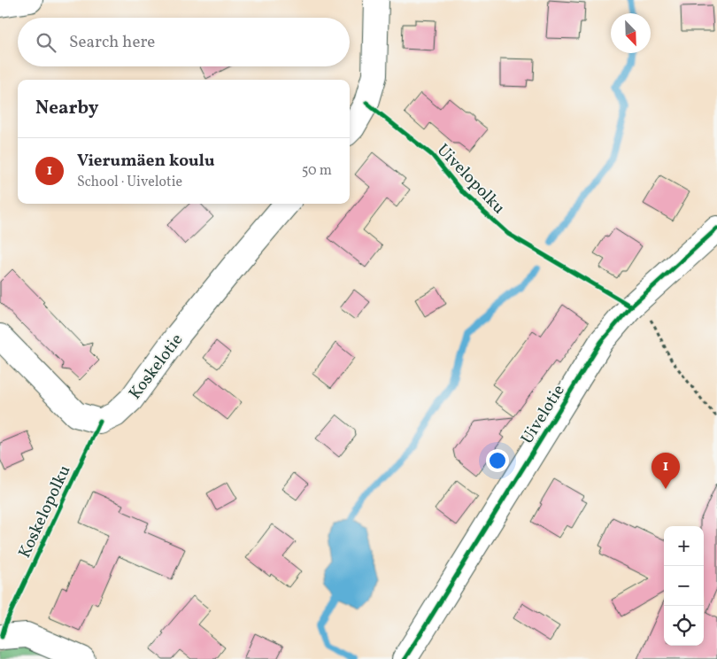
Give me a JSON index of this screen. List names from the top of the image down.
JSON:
{
  "streets": {
    "street": ["Koskelotie", "Uivelotie"],
    "cycle path": ["Uivelopolku", "Koskelopolku"]
  },
  "north": "bottom right",
  "page": {
    "search": "Search here",
    "heading": "Nearby",
    "list": [
      {
        "mark": "1",
        "name": "Vierumäen koulu",
        "note": "School · Uivelotie",
        "value": "50 m"
      }
    ],
    "pins": "1",
    "map_buttons": ["+", "−"]
  }
}
